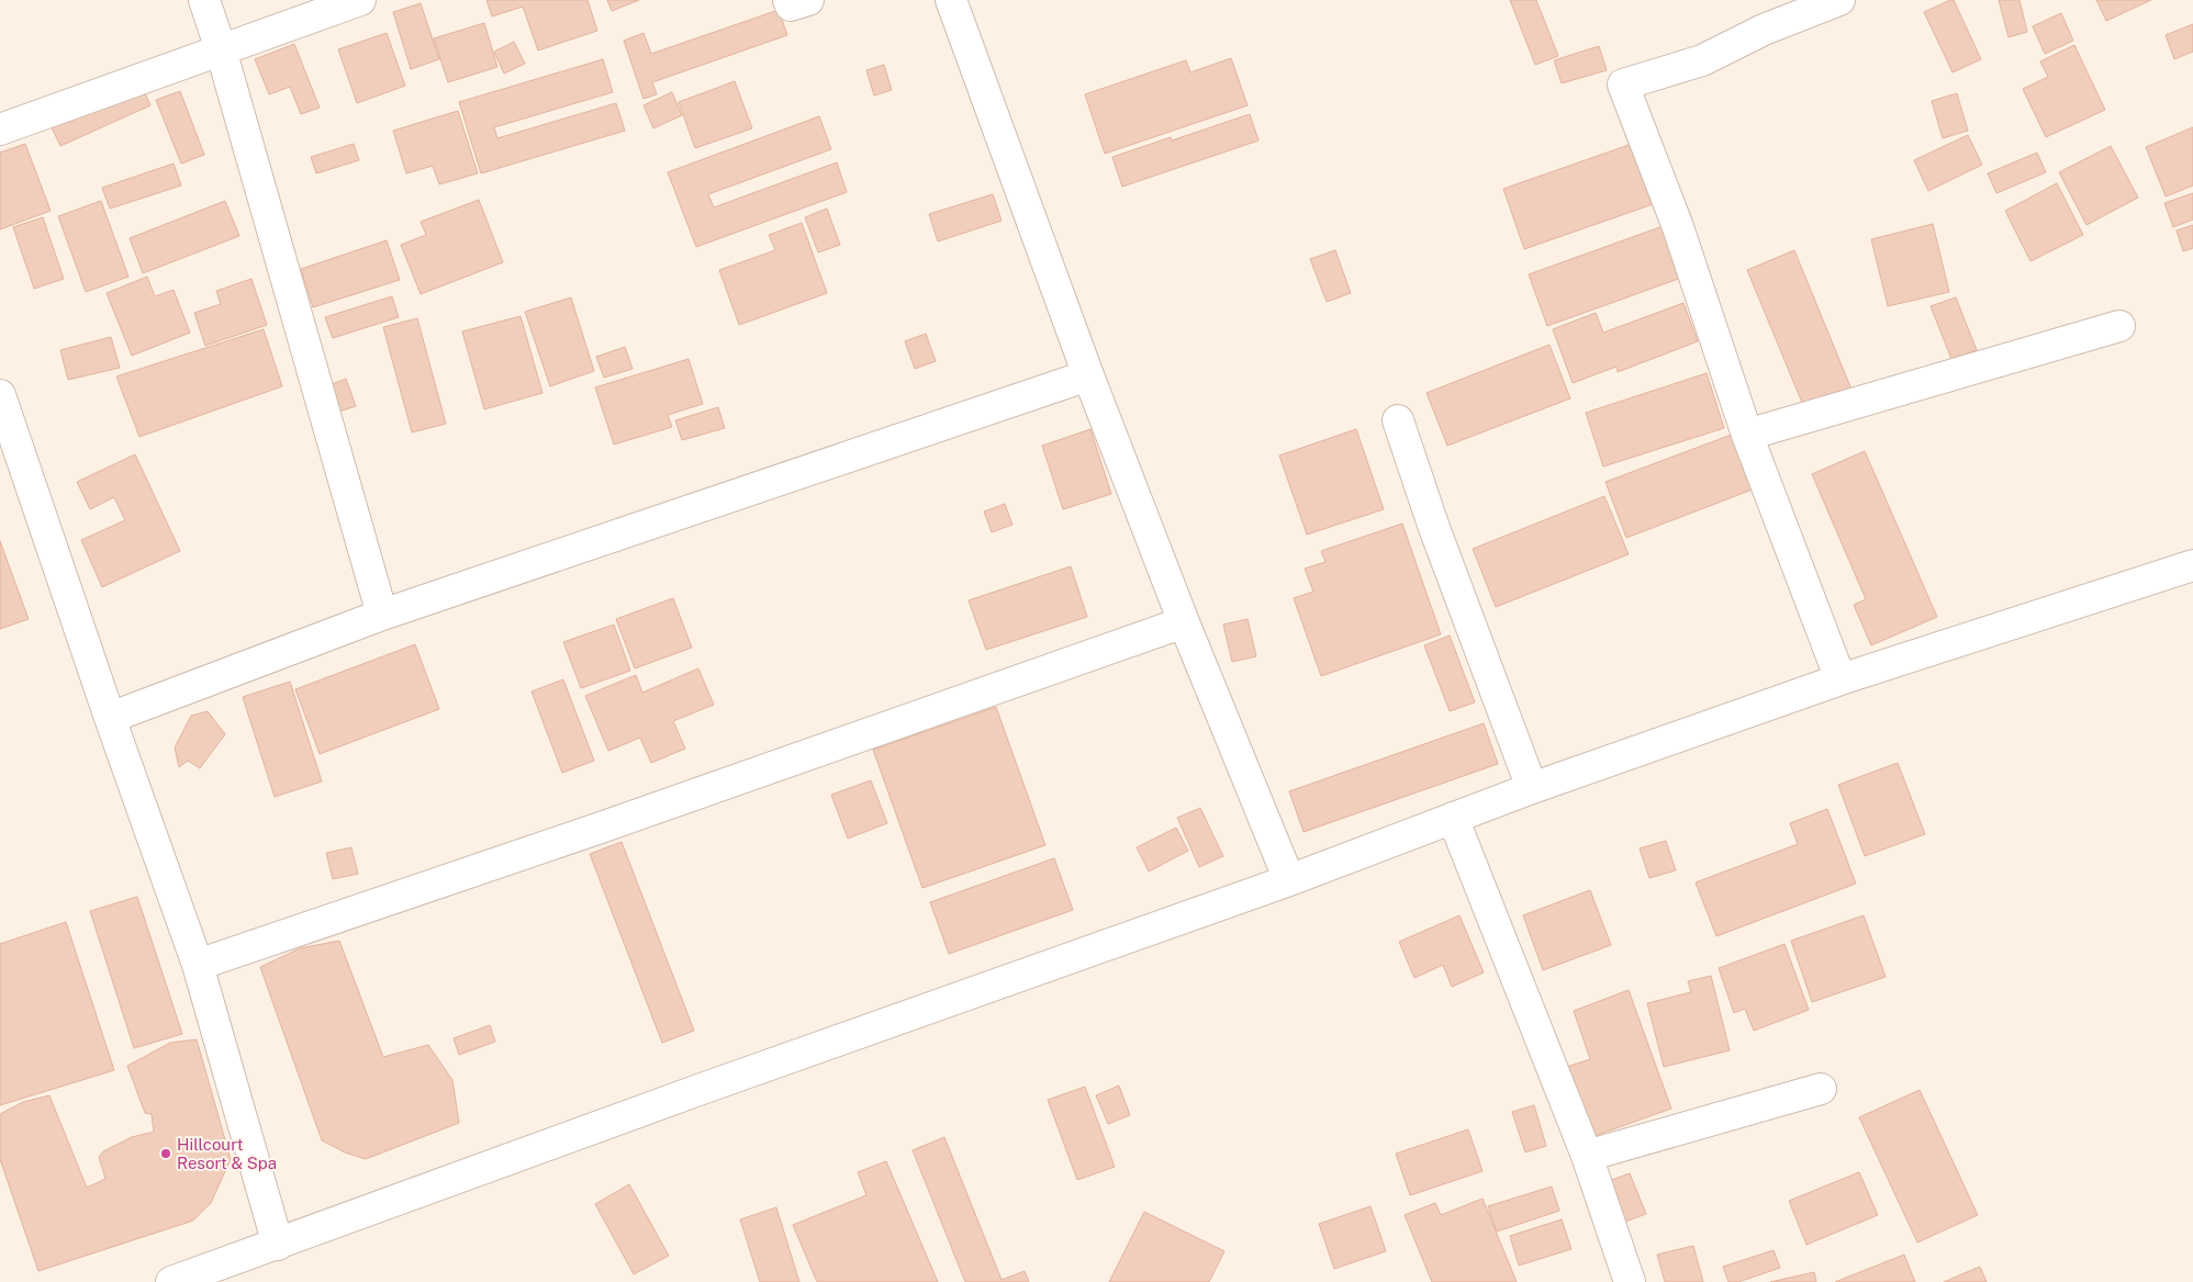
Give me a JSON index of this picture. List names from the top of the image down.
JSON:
{
  "places": ["Hillcourt Resort & Spa"]
}
